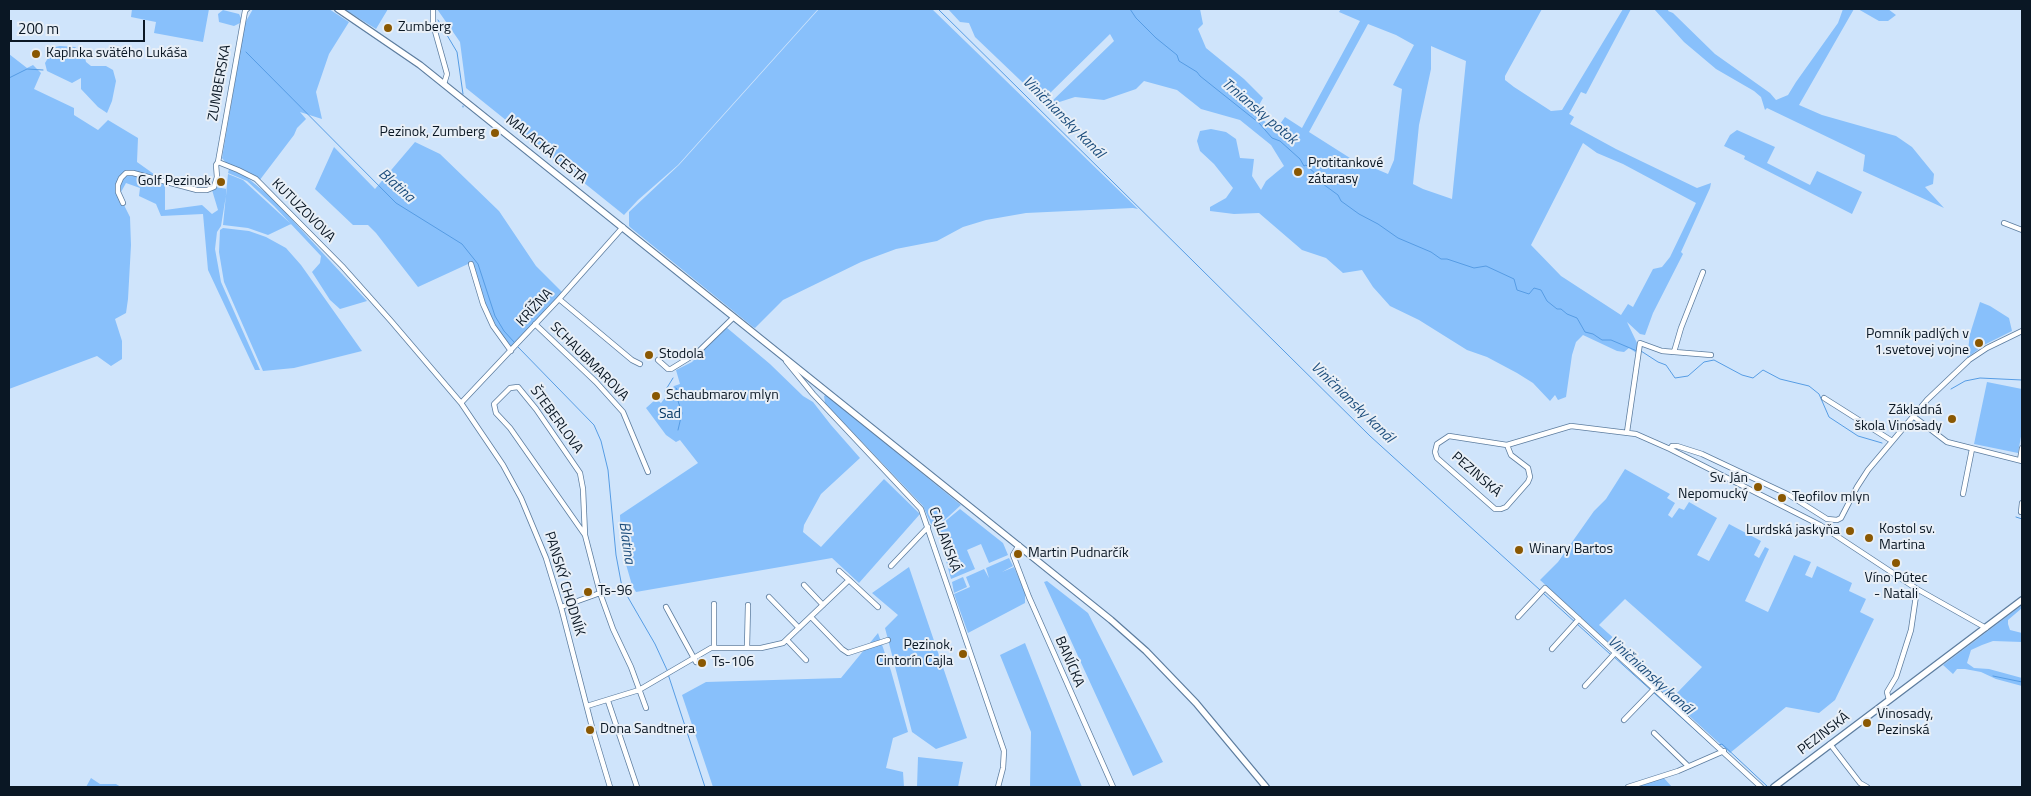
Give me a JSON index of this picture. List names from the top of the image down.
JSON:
{
  "streets": {
    "main road": ["MALACKÁ CESTA", "PEZINSKÁ"],
    "street": [
      "ZUMBERSKA",
      "KUTUZOVOVA",
      "KRÍŽNA",
      "SCHAUBMAROVA",
      "ŠTEBERLOVA",
      "CAJLANSKÁ",
      "PANSKÝ CHODNÍK",
      "BANÍCKA"
    ]
  },
  "crossings": [
    ["ZUMBERSKA", "KUTUZOVOVA"],
    ["MALACKÁ CESTA", "KRÍŽNA"],
    ["KUTUZOVOVA", "KRÍŽNA"],
    ["KUTUZOVOVA", "PANSKÝ CHODNÍK"],
    ["KRÍŽNA", "SCHAUBMAROVA"],
    ["KRÍŽNA", "PANSKÝ CHODNÍK"]
  ],
  "water": ["Trniansky potok", "Viničniansky kanál", "Blatina"],
  "parks": ["Sad"],
  "places": [
    "Zumberg",
    "Kaplnka svätého Lukáša",
    "Pezinok, Zumberg",
    "Protitankové zátarasy",
    "Golf Pezinok",
    "Pomník padlých v 1.svetovej vojne",
    "Stodola",
    "Schaubmarov mlyn",
    "Základná škola Vinosady",
    "Sv. Ján Nepomucký",
    "Teofilov mlyn",
    "Lurdská jaskyňa",
    "Kostol sv. Martina",
    "Winary Bartos",
    "Martin Pudnarčík",
    "Víno Pútec - Natali",
    "Ts-96",
    "Pezinok, Cintorín Cajla",
    "Ts-106",
    "Vinosady, Pezinská",
    "Dona Sandtnera"
  ],
  "scale_bar": "200 m"
}
